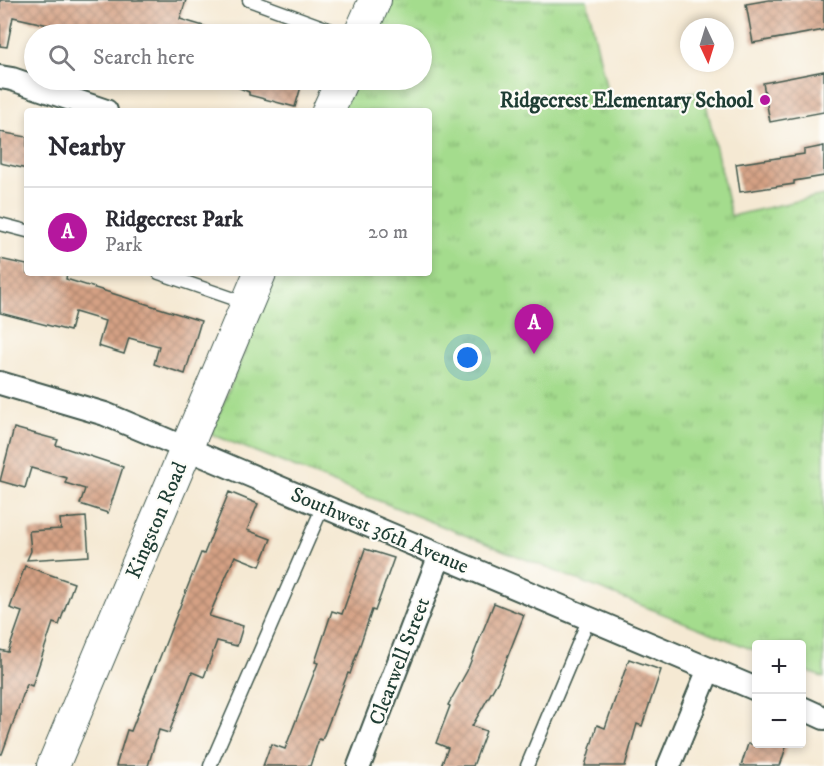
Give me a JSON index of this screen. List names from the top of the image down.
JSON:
{
  "streets": {
    "street": ["Kingston Road", "Southwest 36th Avenue", "Clearwell Street"]
  },
  "crossings": [
    ["Kingston Road", "Southwest 36th Avenue"],
    ["Southwest 36th Avenue", "Clearwell Street"]
  ],
  "places": ["Ridgecrest Elementary School"],
  "north": "bottom",
  "page": {
    "search": "Search here",
    "heading": "Nearby",
    "list": [
      {
        "mark": "A",
        "name": "Ridgecrest Park",
        "note": "Park",
        "value": "20 m"
      }
    ],
    "pins": "A",
    "map_buttons": ["+", "−"]
  }
}
